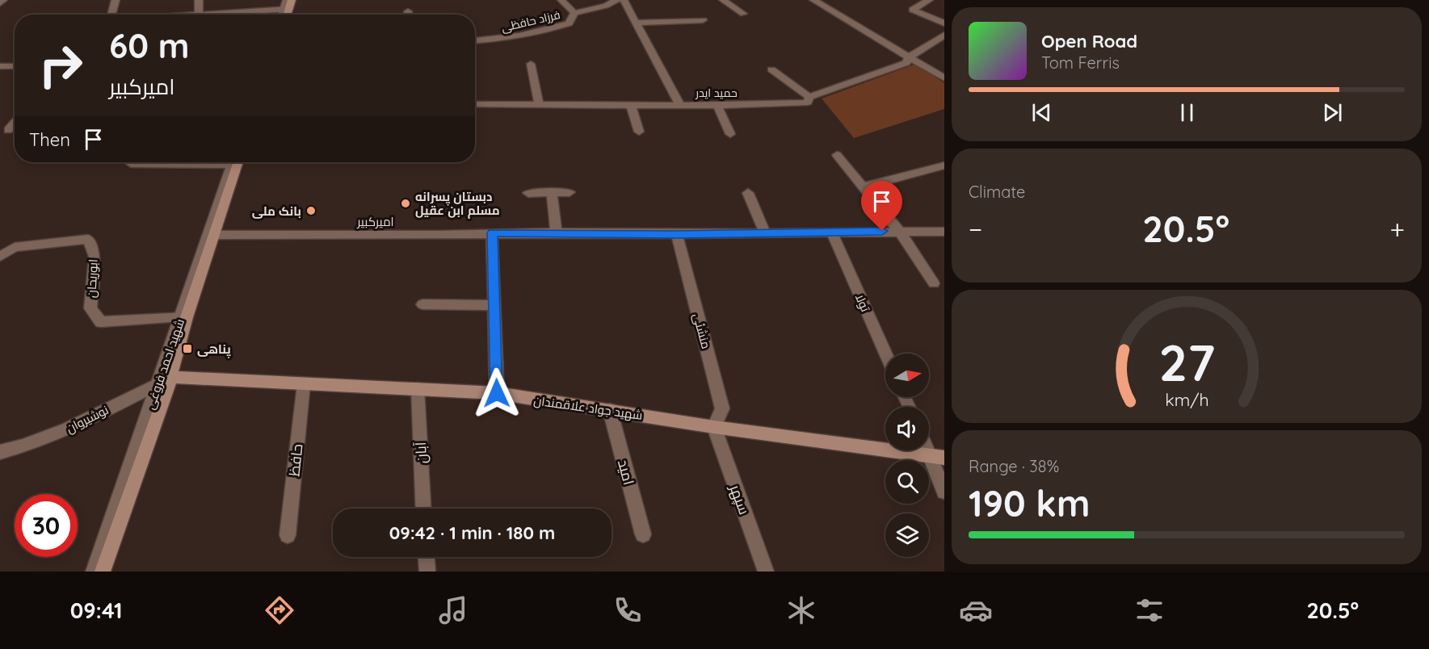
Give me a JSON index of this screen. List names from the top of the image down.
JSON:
{
  "streets": {
    "street": [
      "فرزاد حافظی",
      "حمید ایدر",
      "امیرکبیر",
      "ابوریحان",
      "تولا",
      "منشئی",
      "شهید احمد فروغی",
      "شهید جواد علاقمندان",
      "نوشیروان",
      "آبان",
      "حافظ",
      "امید",
      "سپهر"
    ]
  },
  "crossings": [
    ["امیرکبیر", "تولا"],
    ["امیرکبیر", "منشئی"],
    ["امیرکبیر", "شهید احمد فروغی"],
    ["ابوریحان", "شهید احمد فروغی"],
    ["منشئی", "شهید جواد علاقمندان"],
    ["منشئی", "سپهر"],
    ["شهید احمد فروغی", "شهید جواد علاقمندان"],
    ["شهید احمد فروغی", "نوشیروان"],
    ["شهید جواد علاقمندان", "نوشیروان"],
    ["شهید جواد علاقمندان", "آبان"],
    ["شهید جواد علاقمندان", "حافظ"],
    ["شهید جواد علاقمندان", "امید"],
    ["شهید جواد علاقمندان", "سپهر"]
  ],
  "places": {
    "other": ["دبستان پسرانه مسلم ابن عقیل", "بانک ملی"],
    "transit": ["پناهی"]
  },
  "north": "right",
  "page": {
    "turn": ["60 m", "امیرکبیر"],
    "song": ["Open Road", "Tom Ferris"],
    "then": "Then",
    "tile": [
      "Climate",
      ["Range · 38%", "190 km"]
    ],
    "heat": ["−", "20.5°", "+"],
    "limit": "30",
    "trip": "09:42 · 1 min · 180 m",
    "tabs": ["09:41", "20.5°"],
    "gauge": ["27", "km/h"]
  }
}
